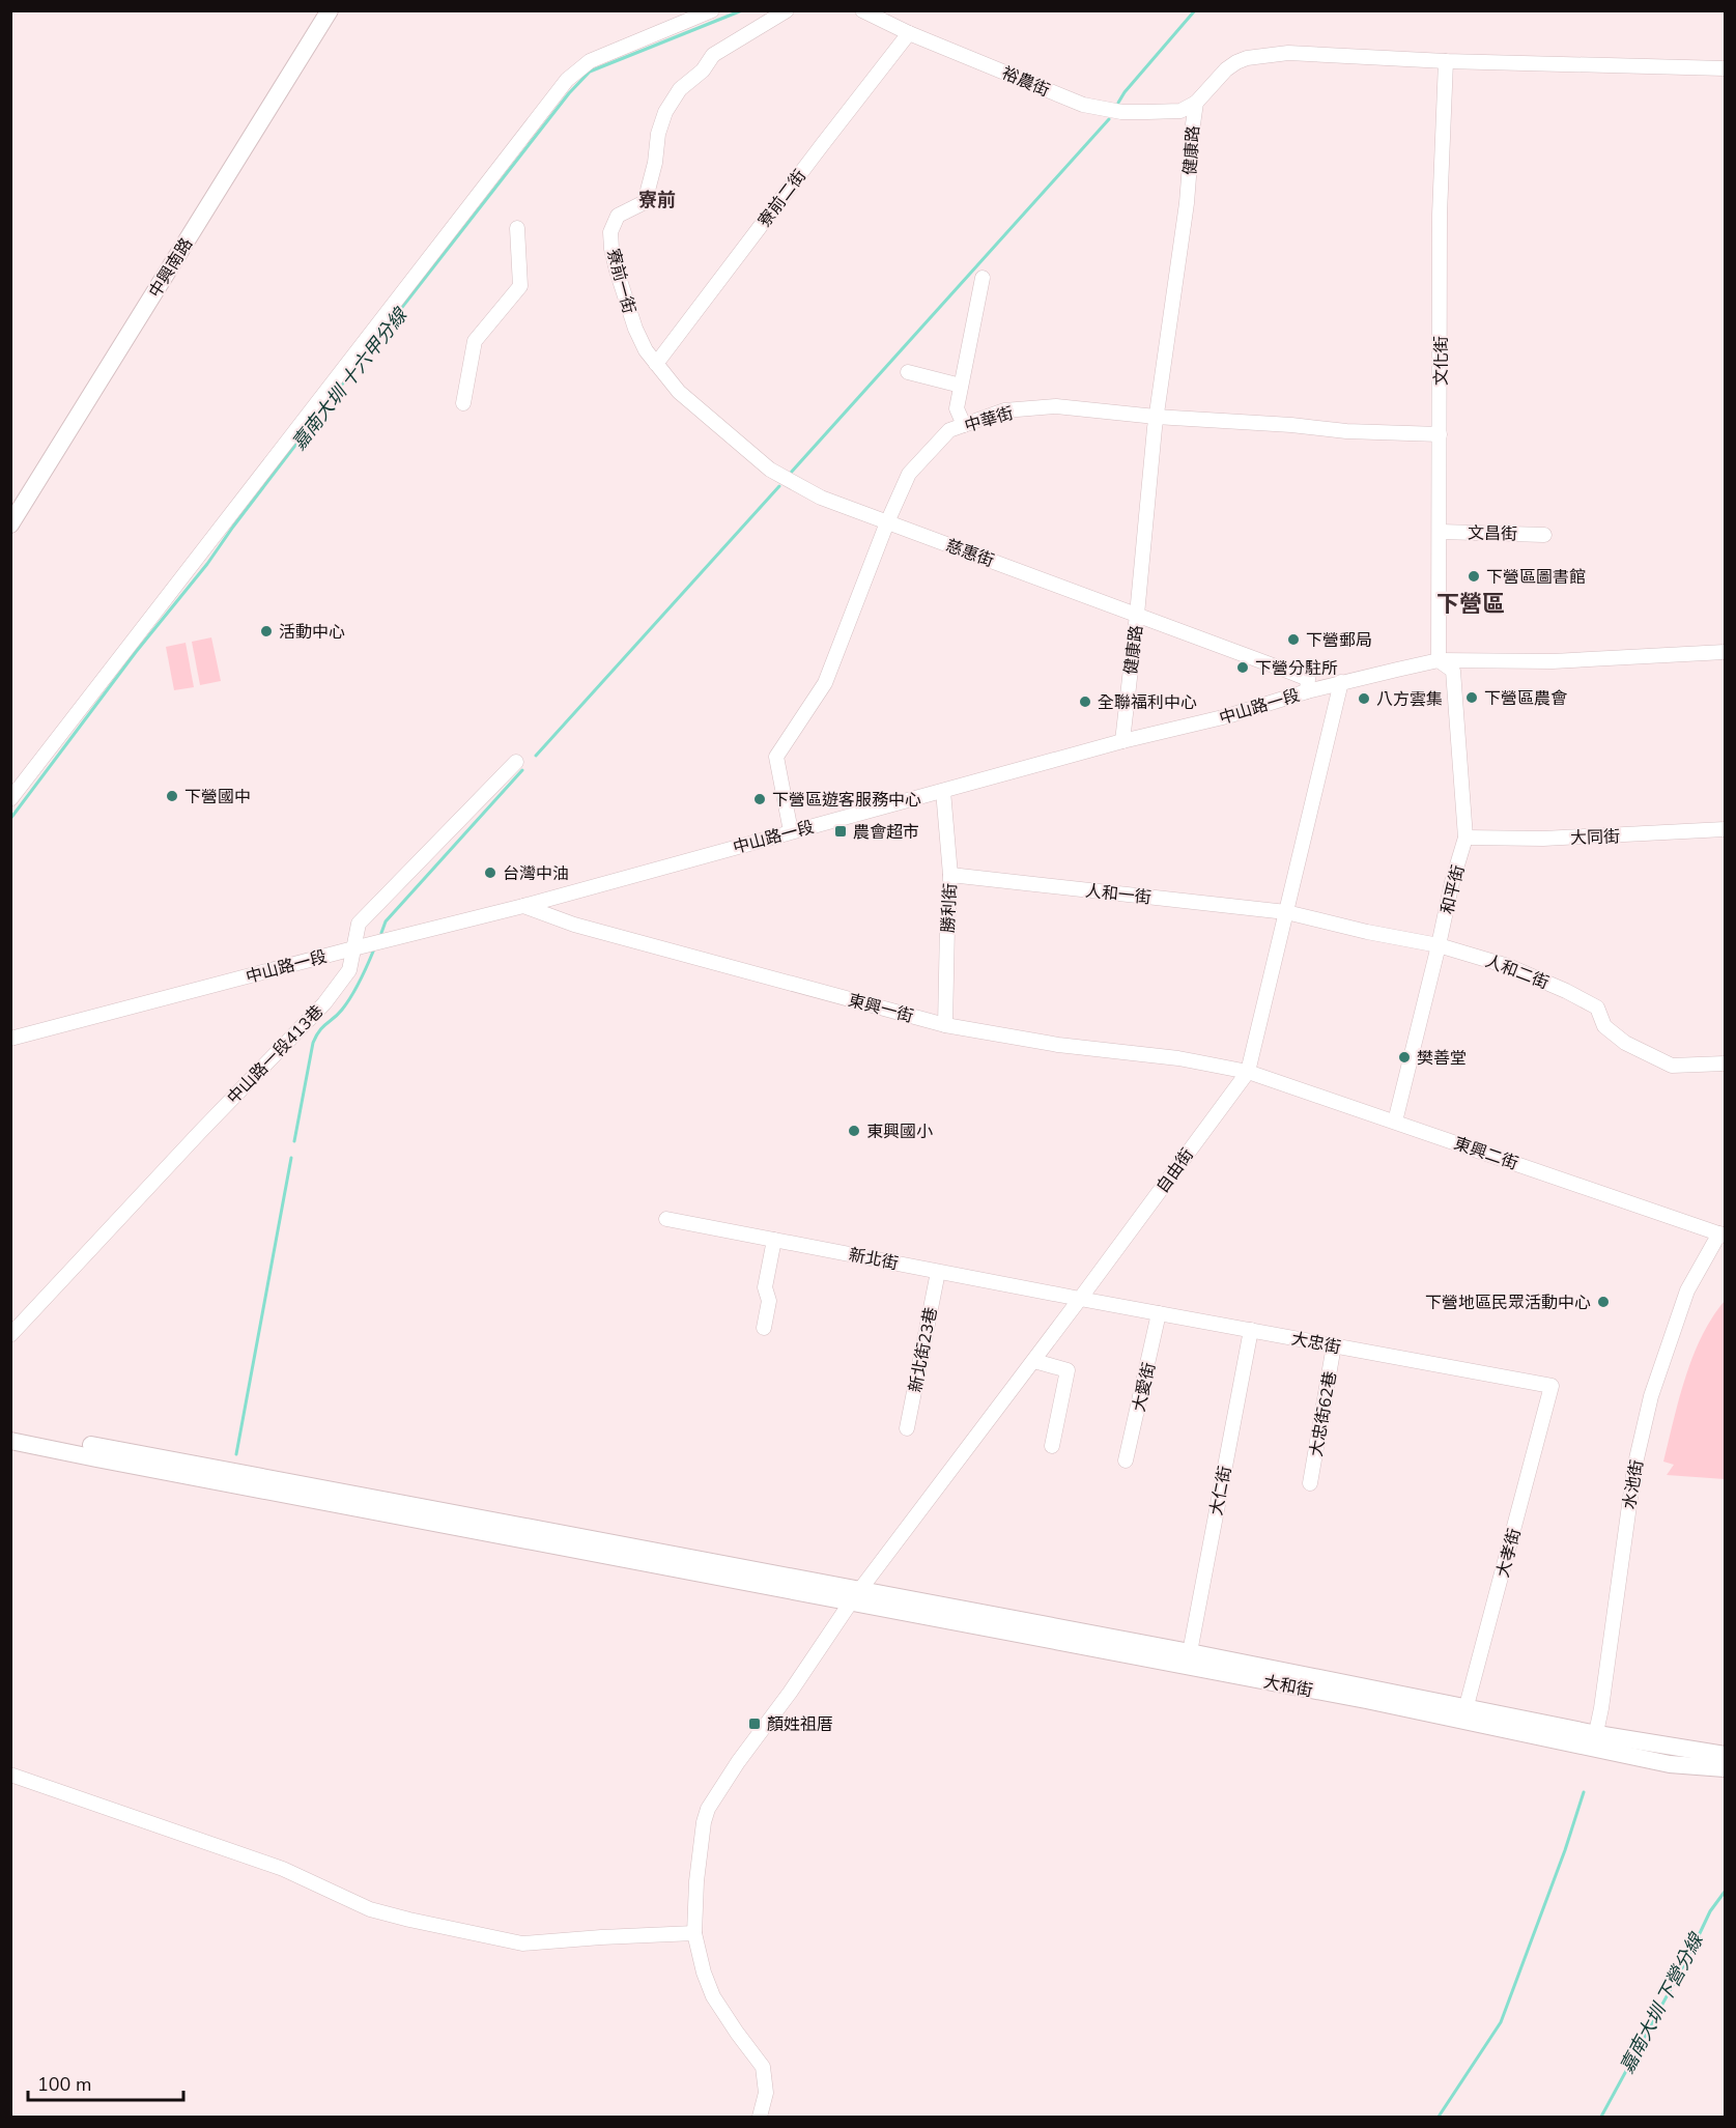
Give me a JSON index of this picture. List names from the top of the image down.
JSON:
{
  "streets": {
    "main road": ["中興南路", "大和街"],
    "street": [
      "裕農街",
      "健康路",
      "寮前二街",
      "寮前一街",
      "文化街",
      "中華街",
      "文昌街",
      "慈惠街",
      "中山路一段",
      "大同街",
      "和平街",
      "人和一街",
      "勝利街",
      "人和二街",
      "東興一街",
      "中山路一段413巷",
      "東興二街",
      "自由街",
      "新北街",
      "大忠街",
      "新北街23巷",
      "大愛街",
      "大忠街62巷",
      "水池街",
      "大仁街",
      "大孝街"
    ]
  },
  "crossings": [
    ["裕農街", "健康路"],
    ["裕農街", "寮前二街"],
    ["健康路", "文化街"],
    ["健康路", "中華街"],
    ["健康路", "慈惠街"],
    ["健康路", "中山路一段"],
    ["寮前二街", "寮前一街"],
    ["寮前二街", "慈惠街"],
    ["寮前一街", "慈惠街"],
    ["文化街", "中華街"],
    ["文化街", "文昌街"],
    ["文化街", "中山路一段"],
    ["文化街", "和平街"],
    ["中華街", "慈惠街"],
    ["中華街", "中山路一段"],
    ["慈惠街", "中山路一段"],
    ["中山路一段", "和平街"],
    ["中山路一段", "勝利街"],
    ["中山路一段", "東興一街"],
    ["中山路一段", "中山路一段413巷"],
    ["中山路一段", "自由街"],
    ["大同街", "和平街"],
    ["和平街", "人和二街"],
    ["和平街", "東興二街"],
    ["人和一街", "勝利街"],
    ["人和一街", "人和二街"],
    ["人和一街", "自由街"],
    ["勝利街", "東興一街"],
    ["人和二街", "自由街"],
    ["東興一街", "東興二街"],
    ["東興一街", "自由街"],
    ["東興二街", "自由街"],
    ["東興二街", "水池街"],
    ["自由街", "新北街"],
    ["自由街", "大忠街"],
    ["自由街", "大和街"],
    ["新北街", "大忠街"],
    ["新北街", "新北街23巷"],
    ["大忠街", "大愛街"],
    ["大忠街", "大忠街62巷"],
    ["大忠街", "大仁街"],
    ["大忠街", "大孝街"],
    ["水池街", "大和街"],
    ["大仁街", "大和街"],
    ["大孝街", "大和街"]
  ],
  "districts": ["寮前", "下營區"],
  "water": ["嘉南大圳 十六甲分線", "嘉南大圳 下營分線"],
  "places": {
    "other": [
      "下營區圖書館",
      "活動中心",
      "下營郵局",
      "下營分駐所",
      "下營區農會",
      "八方雲集",
      "全聯福利中心",
      "下營國中",
      "下營區遊客服務中心",
      "台灣中油",
      "樊善堂",
      "東興國小",
      "下營地區民眾活動中心"
    ],
    "transit": ["農會超市", "顏姓祖厝"]
  },
  "scale_bar": "100 m"
}
